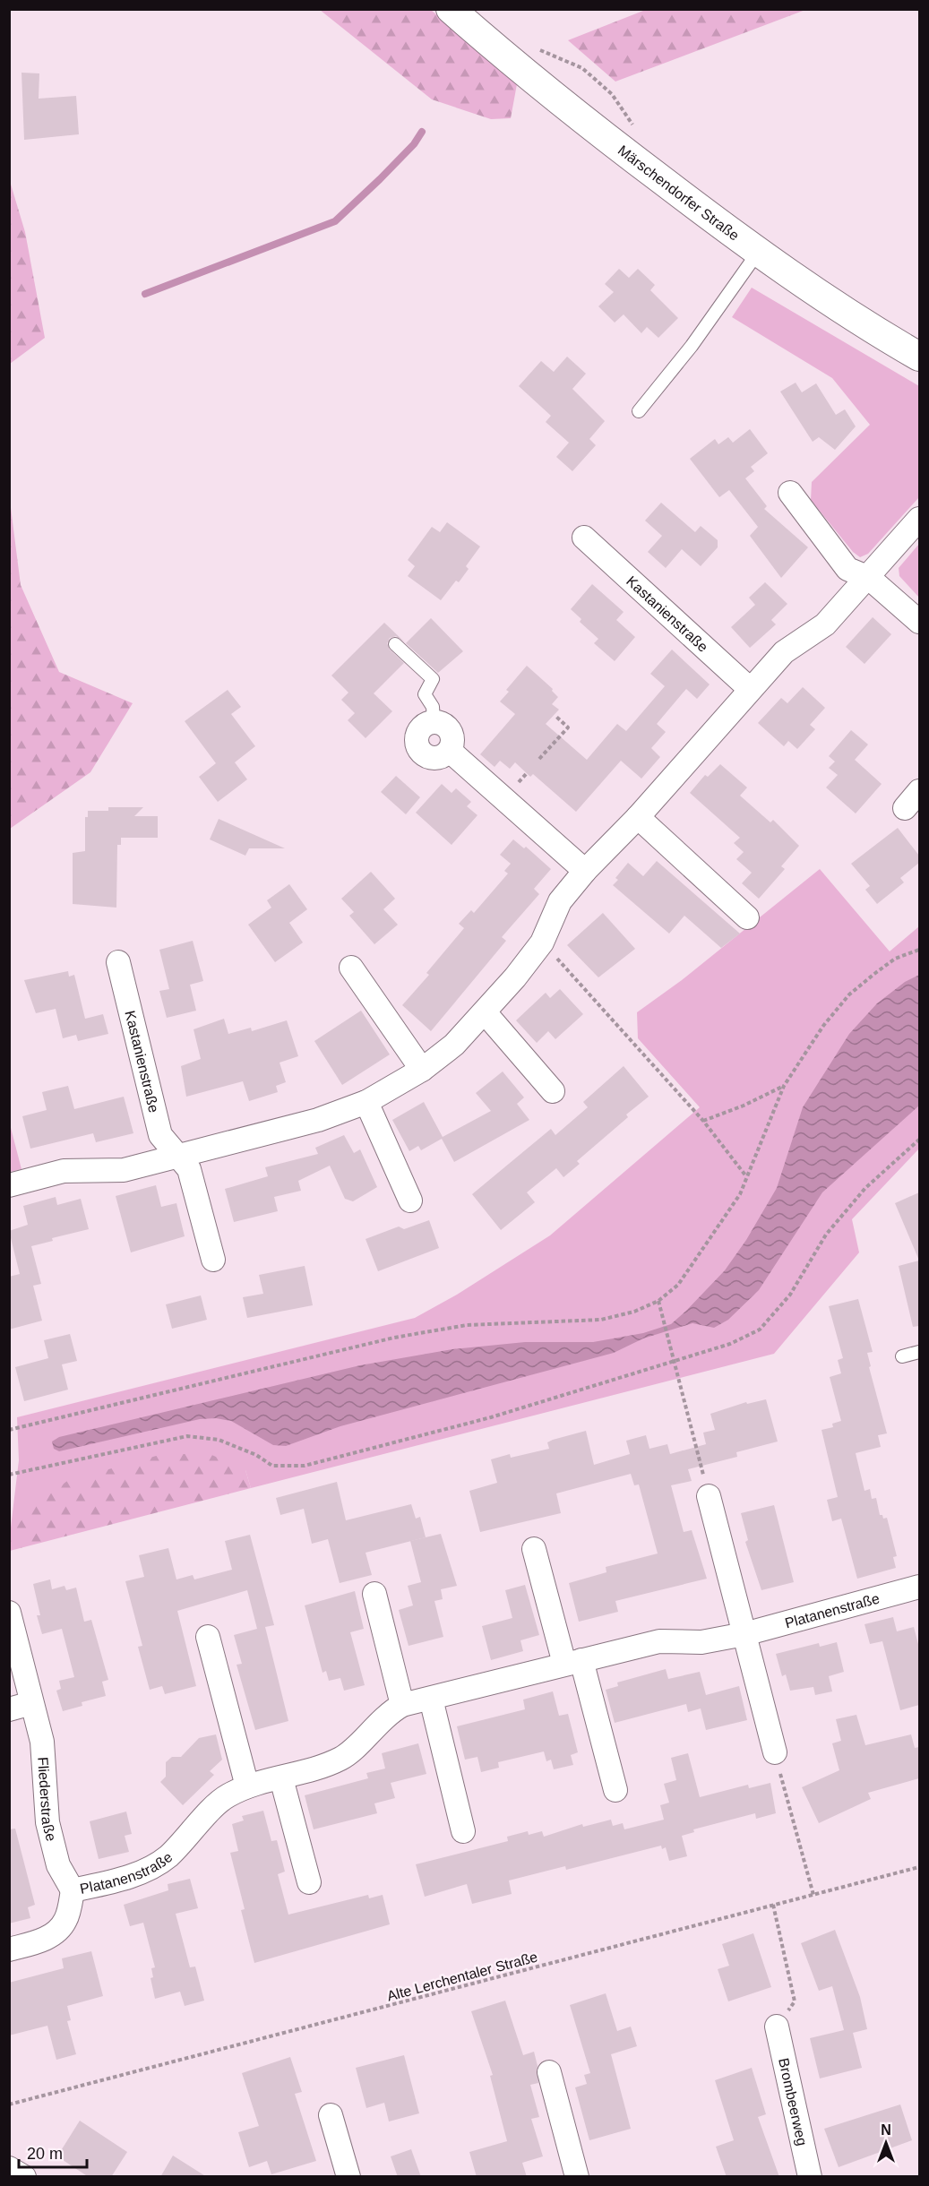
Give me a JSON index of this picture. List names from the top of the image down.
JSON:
{
  "streets": {
    "street": [
      "Märschendorfer Straße",
      "Kastanienstraße",
      "Platanenstraße",
      "Fliederstraße",
      "Brombeerweg"
    ],
    "path": ["Alte Lerchentaler Straße"]
  },
  "crossings": [
    ["Platanenstraße", "Fliederstraße"]
  ],
  "scale_bar": "20 m",
  "north": "top"
}
